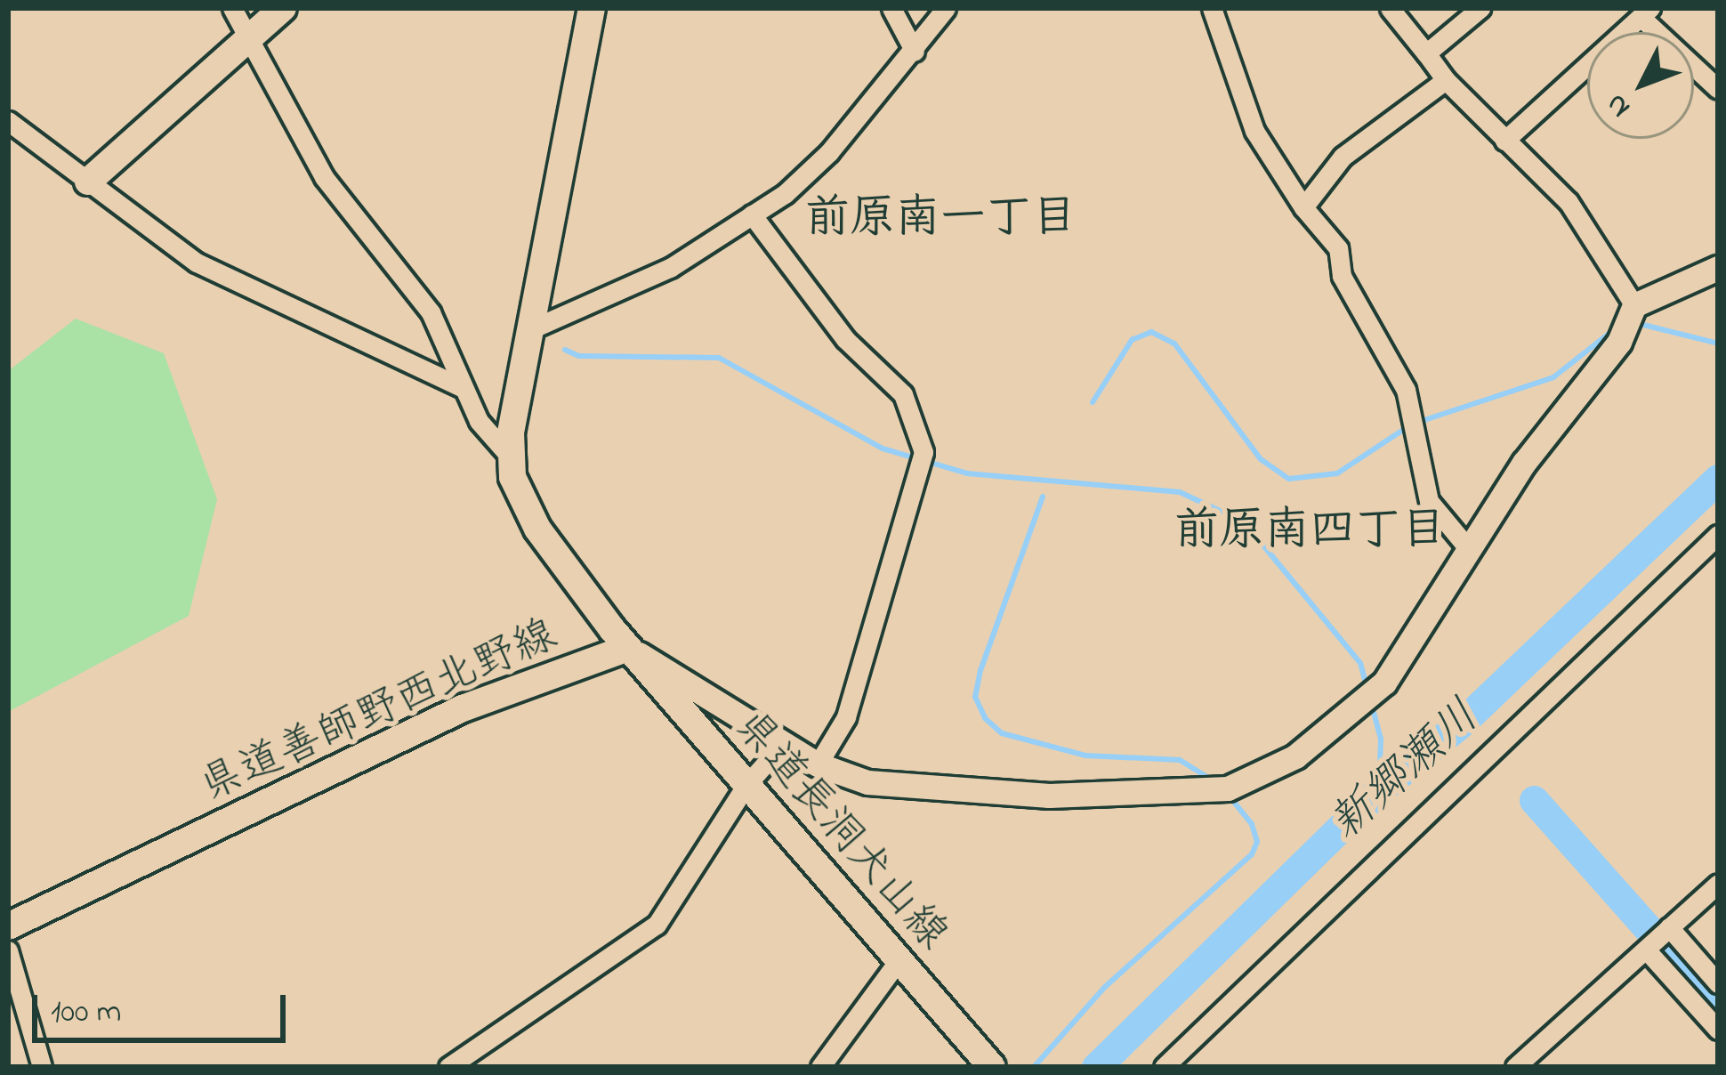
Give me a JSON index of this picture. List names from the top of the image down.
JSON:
{
  "streets": {
    "main road": ["県道善師野西北野線", "県道長洞犬山線"]
  },
  "crossings": [
    ["県道善師野西北野線", "県道長洞犬山線"]
  ],
  "districts": ["前原南一丁目", "前原南四丁目"],
  "water": ["新郷瀬川"],
  "scale_bar": "100 m",
  "north": "bottom left"
}
